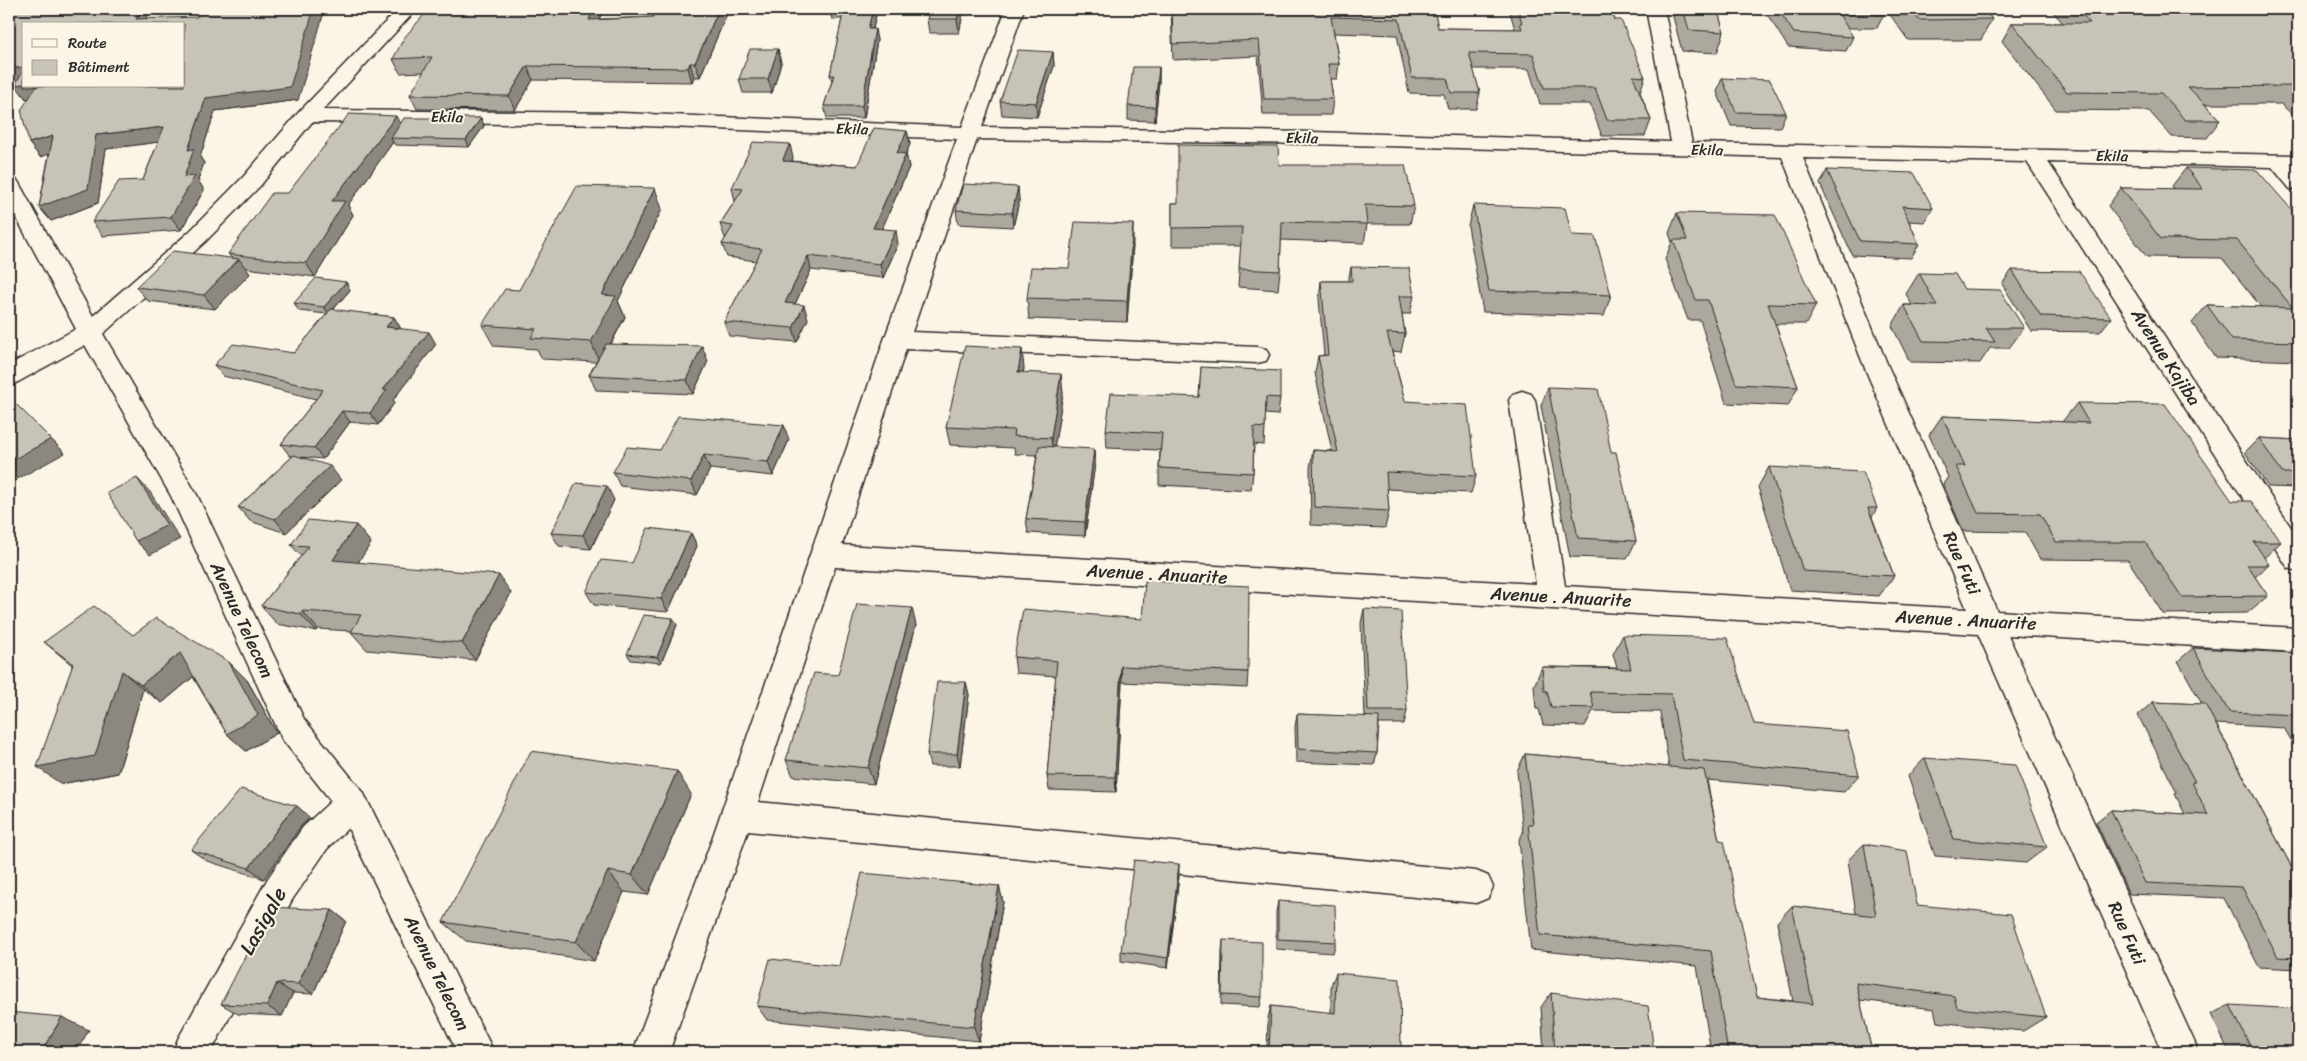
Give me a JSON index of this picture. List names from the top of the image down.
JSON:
{
  "streets": {
    "street": [
      "Ekila",
      "Avenue Kajiba",
      "Rue Futi",
      "Avenue . Anuarite",
      "Avenue Telecom",
      "Lasigale"
    ]
  },
  "crossings": [
    ["Ekila", "Avenue Kajiba"],
    ["Ekila", "Rue Futi"],
    ["Rue Futi", "Avenue . Anuarite"],
    ["Avenue Telecom", "Lasigale"]
  ],
  "legend": ["Route", "Bâtiment"]
}
